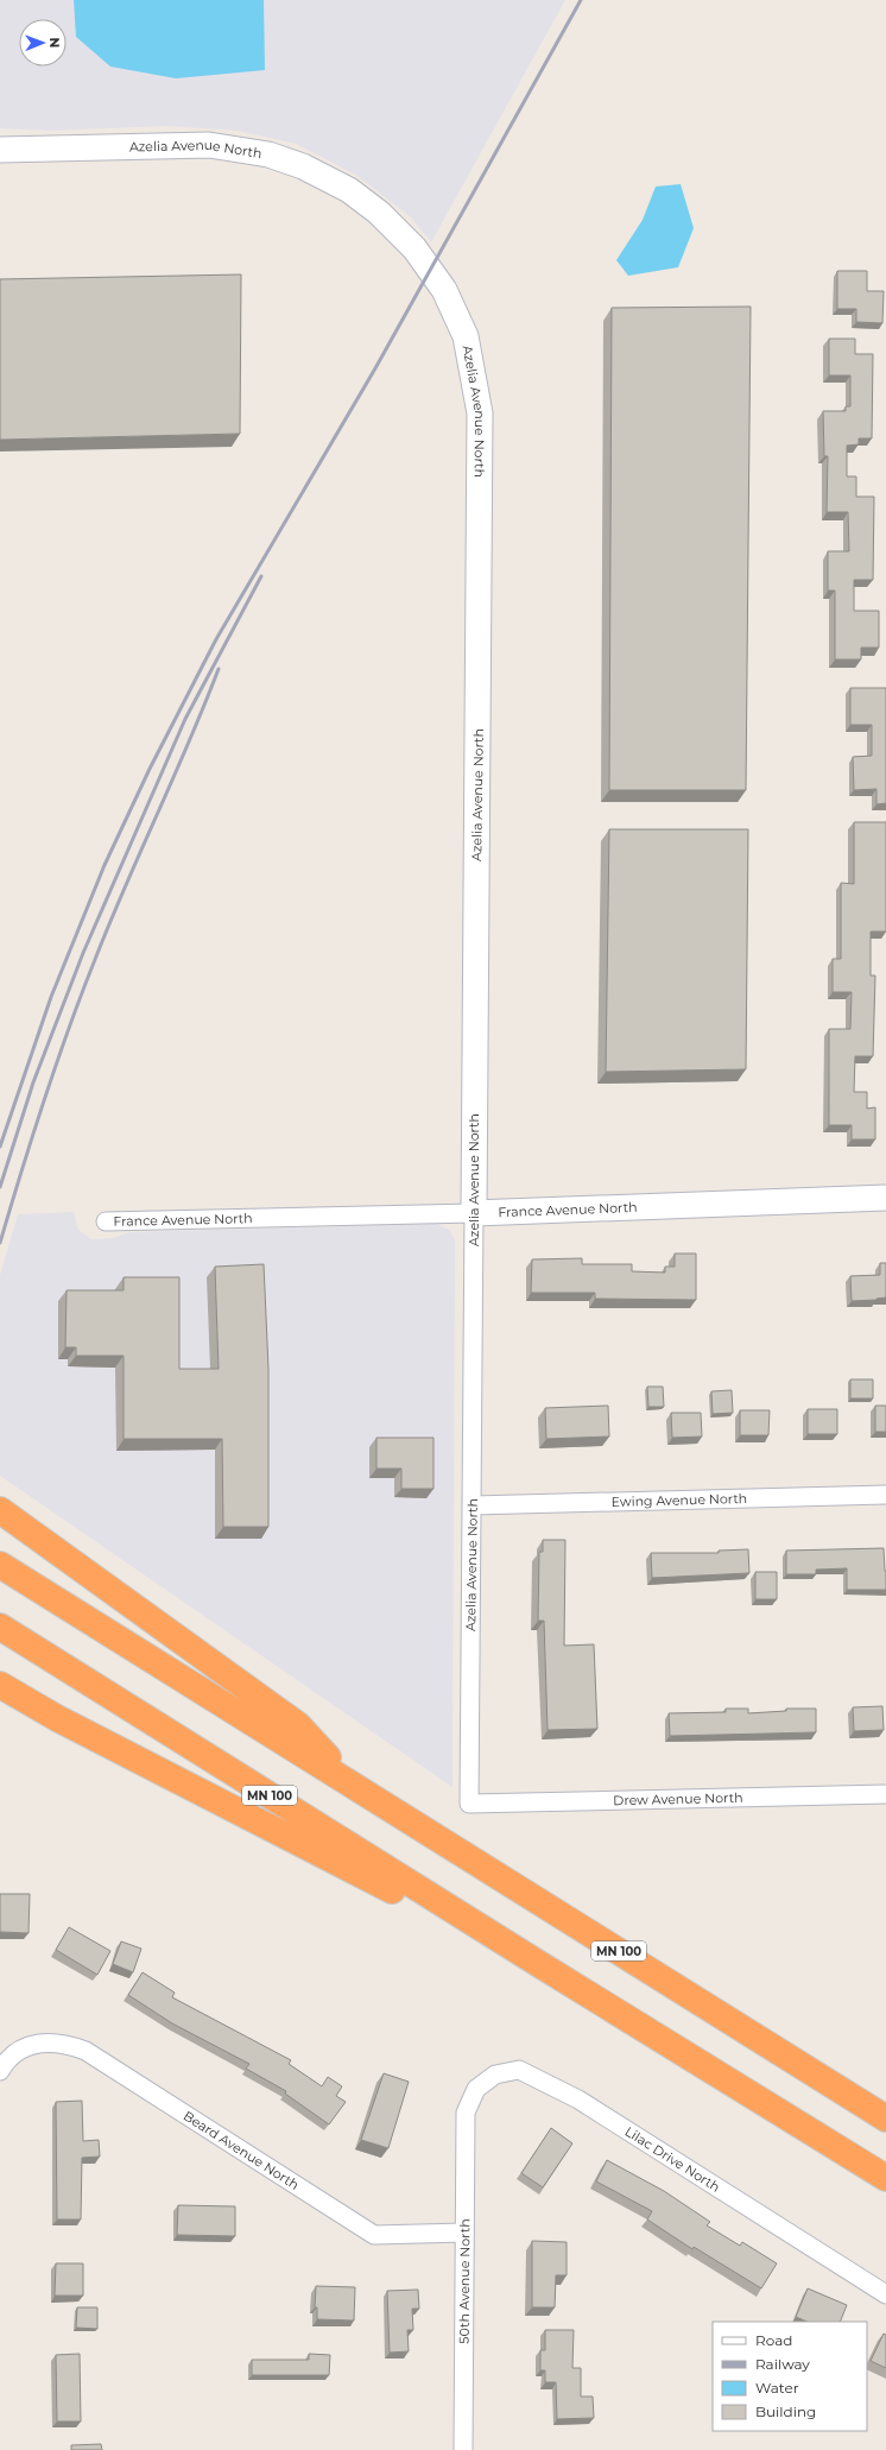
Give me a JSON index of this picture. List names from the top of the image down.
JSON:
{
  "streets": {
    "highway": ["MN 100"],
    "street": [
      "Azelia Avenue North",
      "France Avenue North",
      "Ewing Avenue North",
      "Drew Avenue North",
      "Beard Avenue North",
      "Lilac Drive North",
      "50th Avenue North"
    ]
  },
  "crossings": [
    ["Azelia Avenue North", "France Avenue North"],
    ["Azelia Avenue North", "Ewing Avenue North"],
    ["Azelia Avenue North", "Drew Avenue North"],
    ["Beard Avenue North", "50th Avenue North"],
    ["Lilac Drive North", "50th Avenue North"]
  ],
  "legend": [
    "Road",
    "Railway",
    "Water",
    "Building"
  ],
  "north": "right"
}
